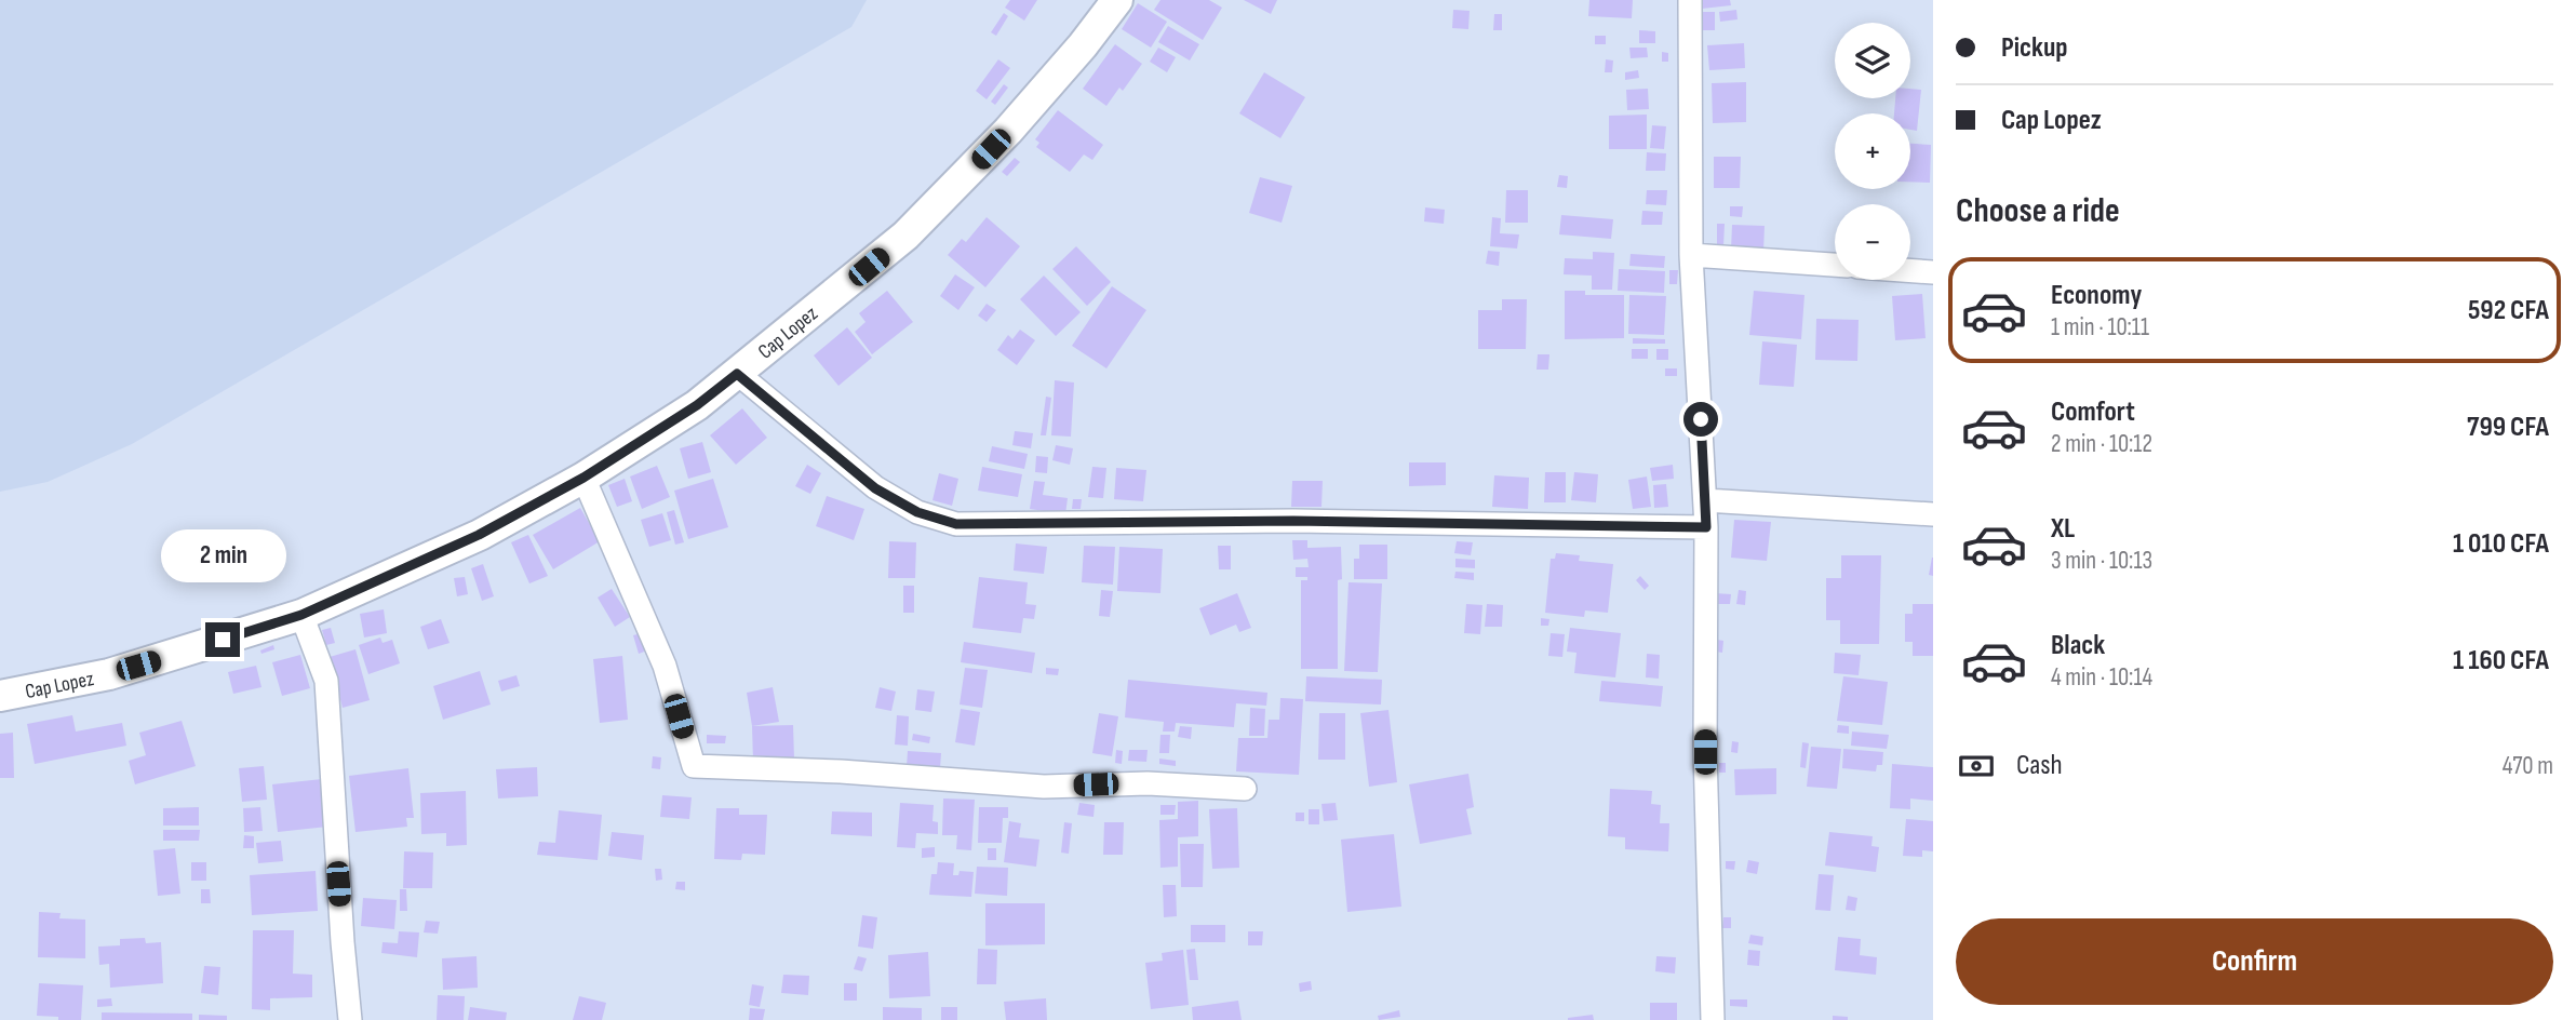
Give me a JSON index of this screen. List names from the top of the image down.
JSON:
{
  "streets": {
    "street": ["Cap Lopez"]
  },
  "page": {
    "banner": ["Pickup", "Cap Lopez"],
    "map_buttons": ["+", "−"],
    "heading": "Choose a ride",
    "list": [
      {
        "name": "Economy",
        "note": "1 min · 10:11",
        "value": "592 CFA"
      },
      {
        "name": "Comfort",
        "note": "2 min · 10:12",
        "value": "799 CFA"
      },
      {
        "name": "XL",
        "note": "3 min · 10:13",
        "value": "1 010 CFA"
      },
      {
        "name": "Black",
        "note": "4 min · 10:14",
        "value": "1 160 CFA"
      }
    ],
    "bubble": "2 min",
    "pay": ["Cash", "470 m"],
    "buttons": "Confirm"
  }
}
